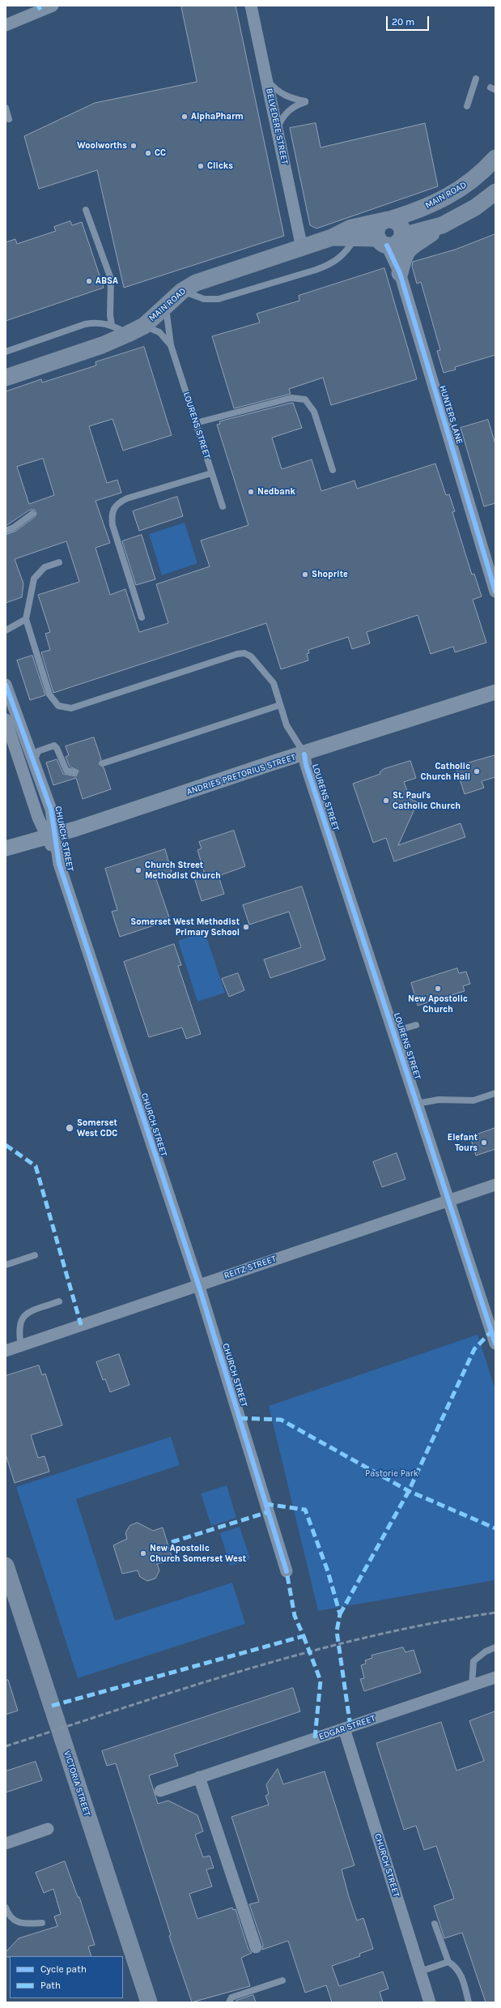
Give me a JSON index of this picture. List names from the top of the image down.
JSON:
{
  "streets": {
    "main road": ["MAIN ROAD", "VICTORIA STREET"],
    "street": [
      "BELVEDERE STREET",
      "HUNTERS LANE",
      "LOURENS STREET",
      "ANDRIES PRETORIUS STREET",
      "CHURCH STREET",
      "REITZ STREET",
      "EDGAR STREET"
    ]
  },
  "crossings": [
    ["BELVEDERE STREET", "MAIN ROAD"],
    ["MAIN ROAD", "HUNTERS LANE"],
    ["MAIN ROAD", "LOURENS STREET"],
    ["LOURENS STREET", "ANDRIES PRETORIUS STREET"],
    ["LOURENS STREET", "REITZ STREET"],
    ["ANDRIES PRETORIUS STREET", "CHURCH STREET"],
    ["CHURCH STREET", "REITZ STREET"],
    ["CHURCH STREET", "EDGAR STREET"]
  ],
  "parks": ["Pastorie Park"],
  "places": [
    "AlphaPharm",
    "Woolworths",
    "CC",
    "Clicks",
    "ABSA",
    "Nedbank",
    "Shoprite",
    "Catholic Church Hall",
    "St. Paul's Catholic Church",
    "Church Street Methodist Church",
    "Somerset West Methodist Primary School",
    "New Apostolic Church",
    "Somerset West CDC",
    "Elefant Tours",
    "New Apostolic Church Somerset West"
  ],
  "legend": ["Cycle path", "Path"],
  "scale_bar": "20 m"
}
